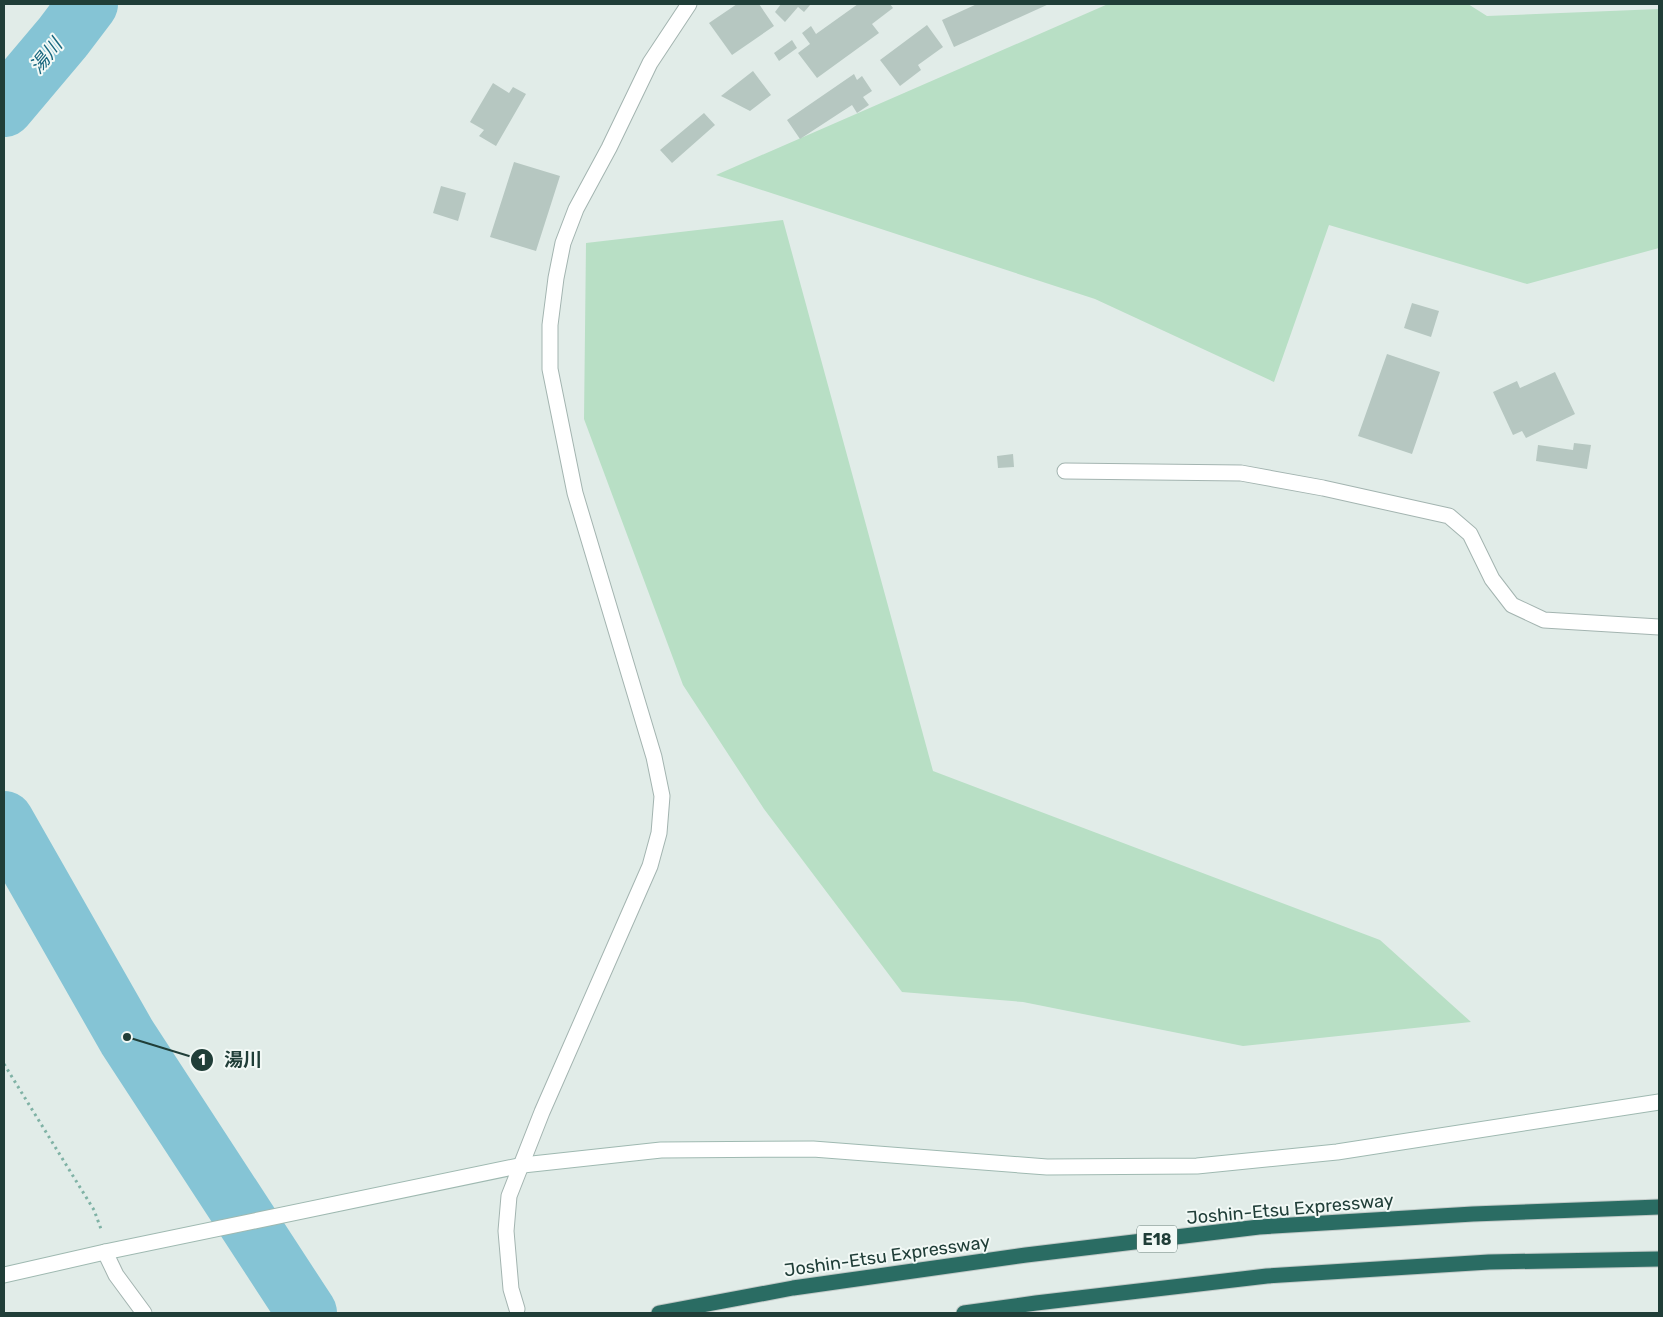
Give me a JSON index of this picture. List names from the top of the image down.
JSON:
{
  "streets": {
    "highway": ["Joshin-Etsu Expressway", "E18"]
  },
  "water": ["湯川"],
  "places": ["湯川"]
}
